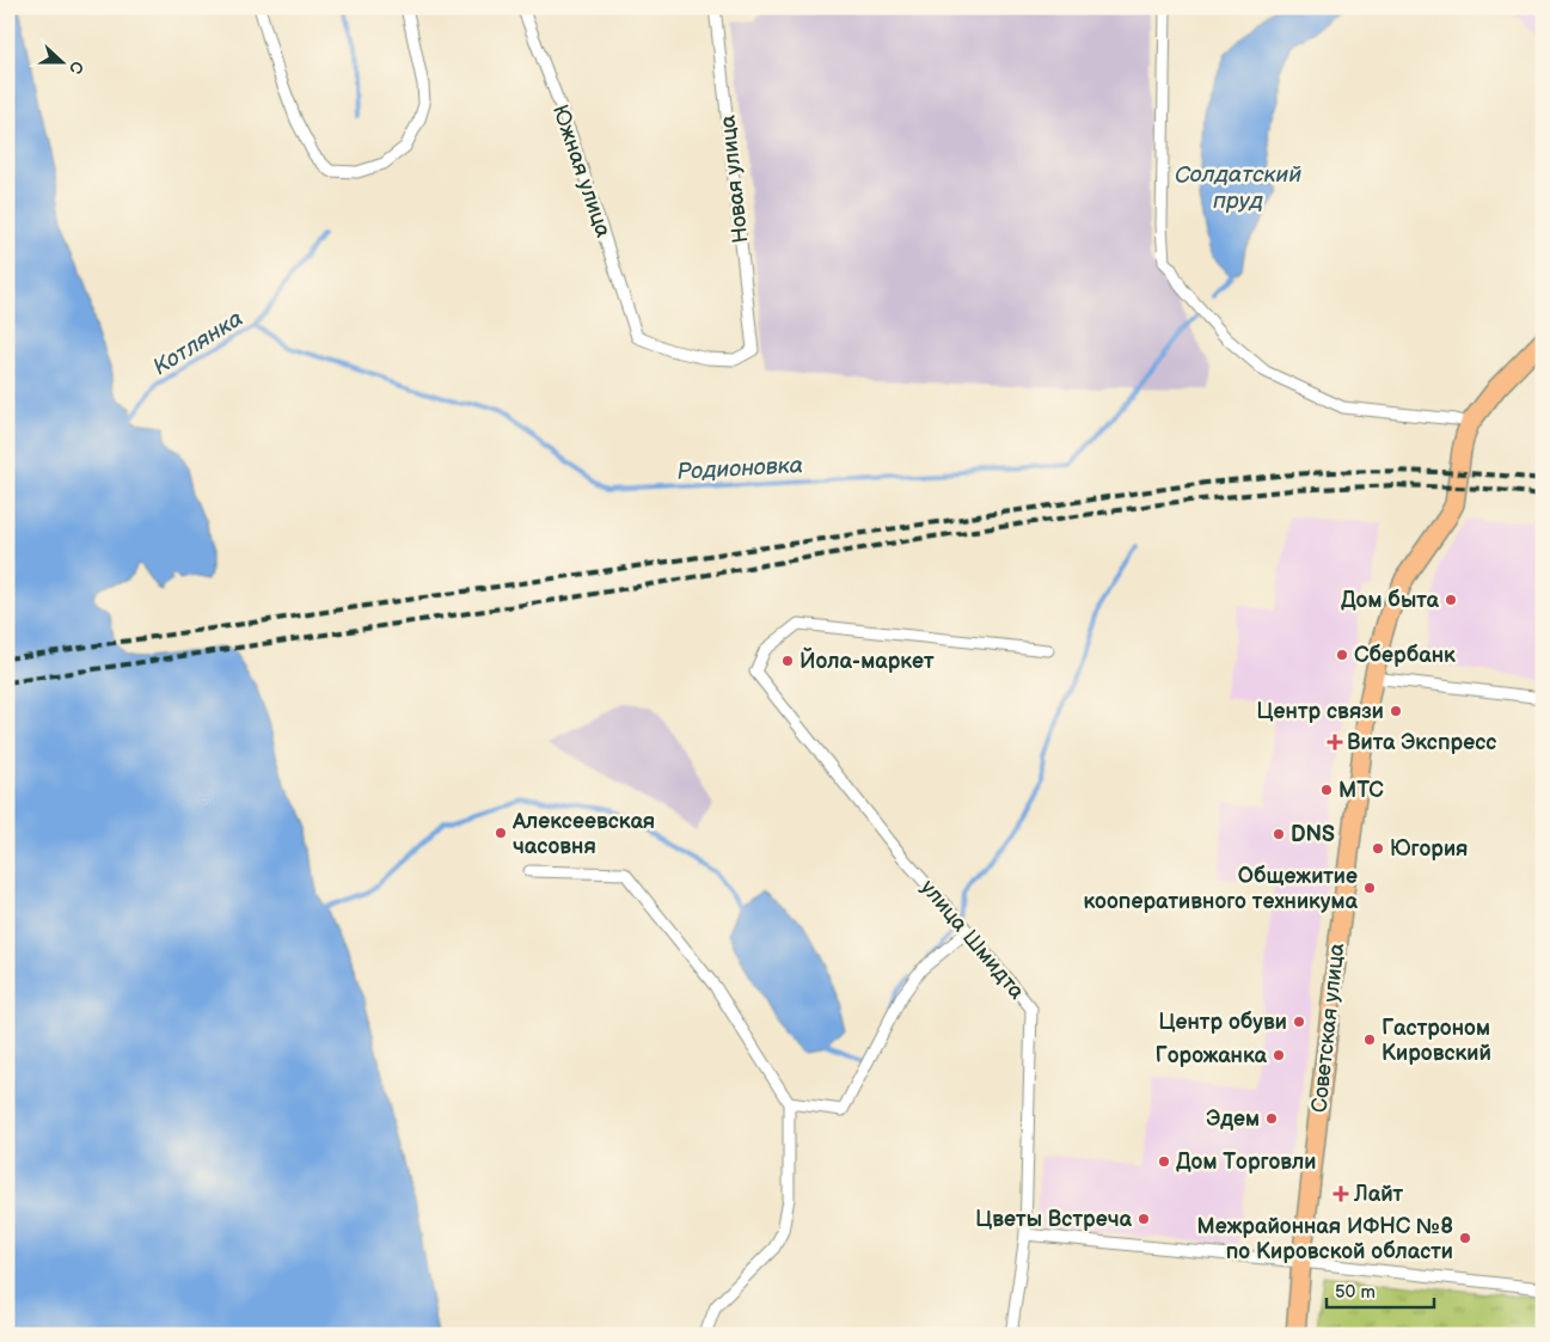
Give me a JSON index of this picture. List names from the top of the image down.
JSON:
{
  "streets": {
    "main road": ["Советская улица"],
    "street": ["Южная улица", "Новая улица", "улица Шмидта"]
  },
  "crossings": [
    ["Южная улица", "Новая улица"]
  ],
  "water": ["Солдатский пруд", "Котлянка", "Родионовка"],
  "places": {
    "other": [
      "Дом быта",
      "Сбербанк",
      "Йола-маркет",
      "Центр связи",
      "МТС",
      "Алексеевская часовня",
      "DNS",
      "Югория",
      "Общежитие кооперативного техникума",
      "Центр обуви",
      "Гастроном Кировский",
      "Горожанка",
      "Эдем",
      "Дом Торговли",
      "Цветы Встреча",
      "Межрайонная ИФНС №8 по Кировской области"
    ],
    "health": ["Вита Экспресс", "Лайт"]
  },
  "scale_bar": "50 m",
  "north": "right"
}
